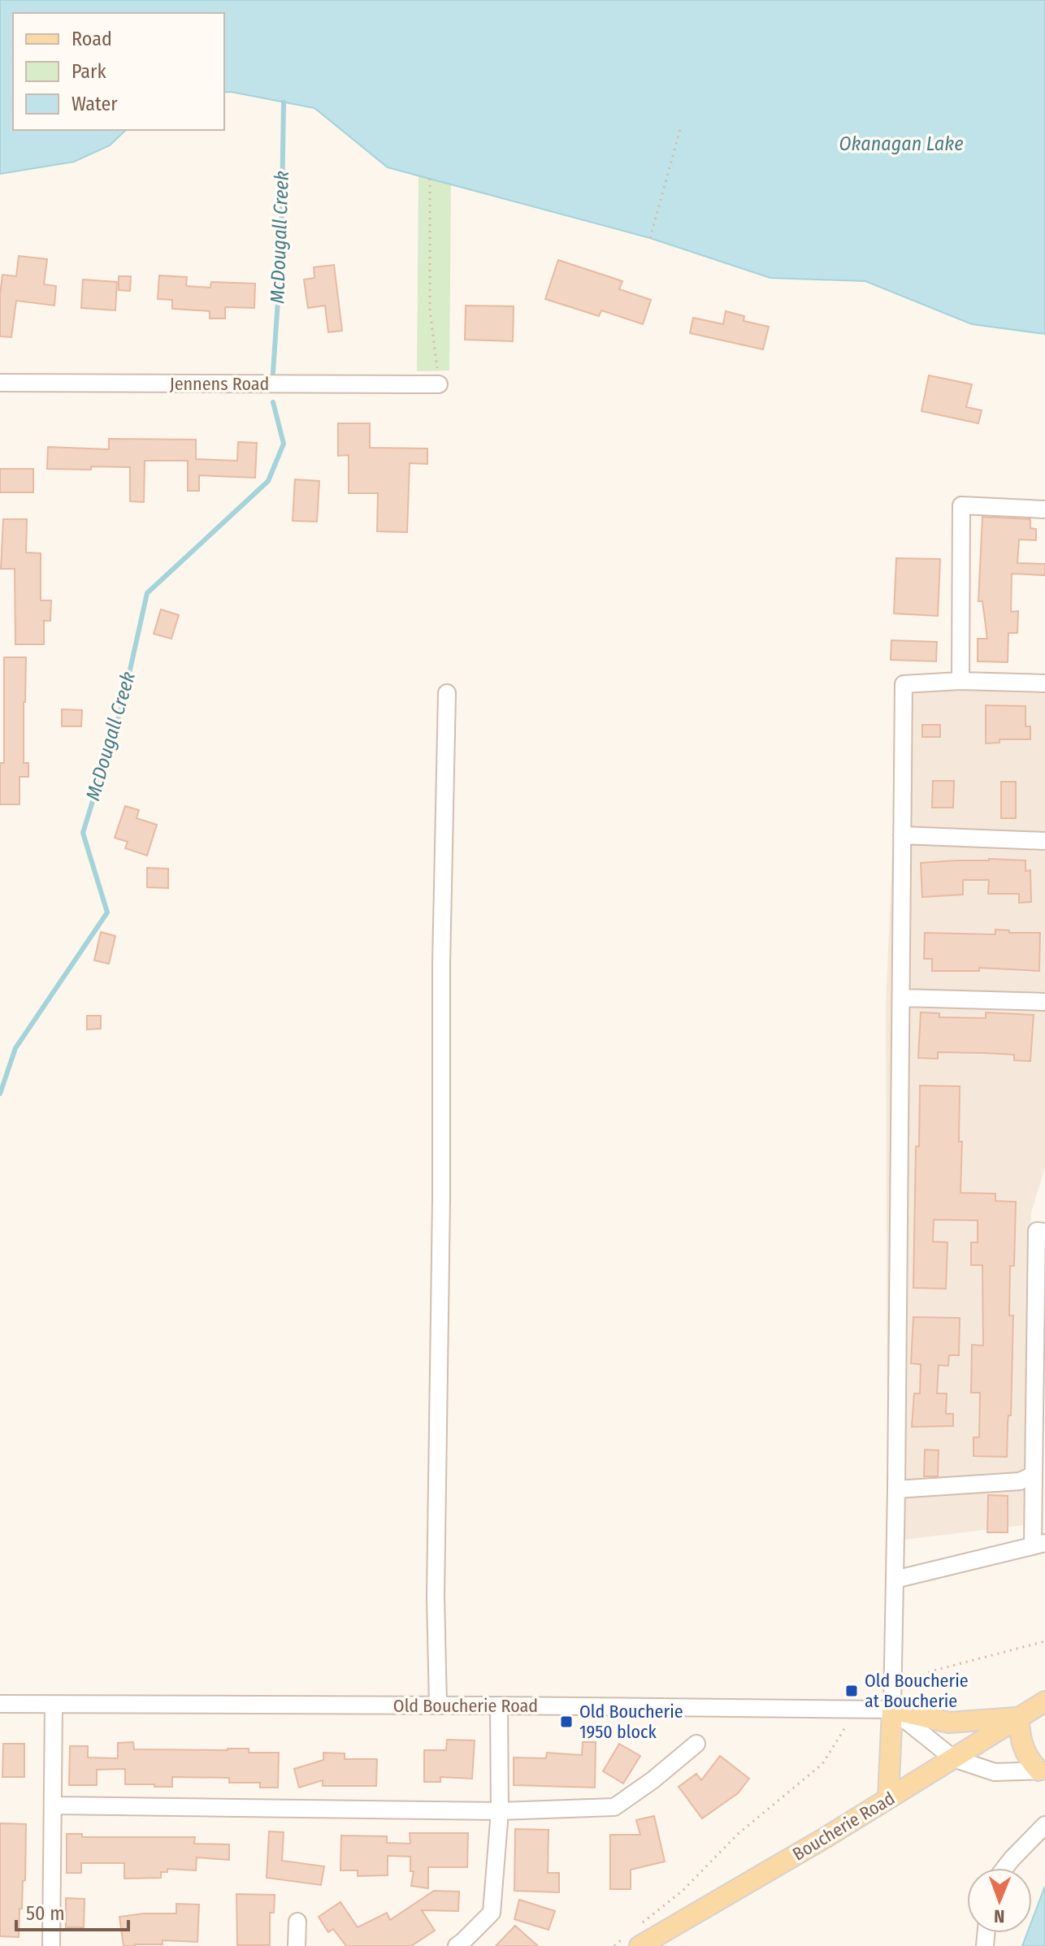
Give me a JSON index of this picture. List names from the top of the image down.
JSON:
{
  "streets": {
    "main road": ["Boucherie Road"],
    "street": ["Jennens Road", "Old Boucherie Road"]
  },
  "water": ["Okanagan Lake", "McDougall Creek"],
  "places": {
    "transit": ["Old Boucherie at Boucherie", "Old Boucherie 1950 block"]
  },
  "legend": ["Road", "Park", "Water"],
  "scale_bar": "50 m",
  "north": "bottom"
}
